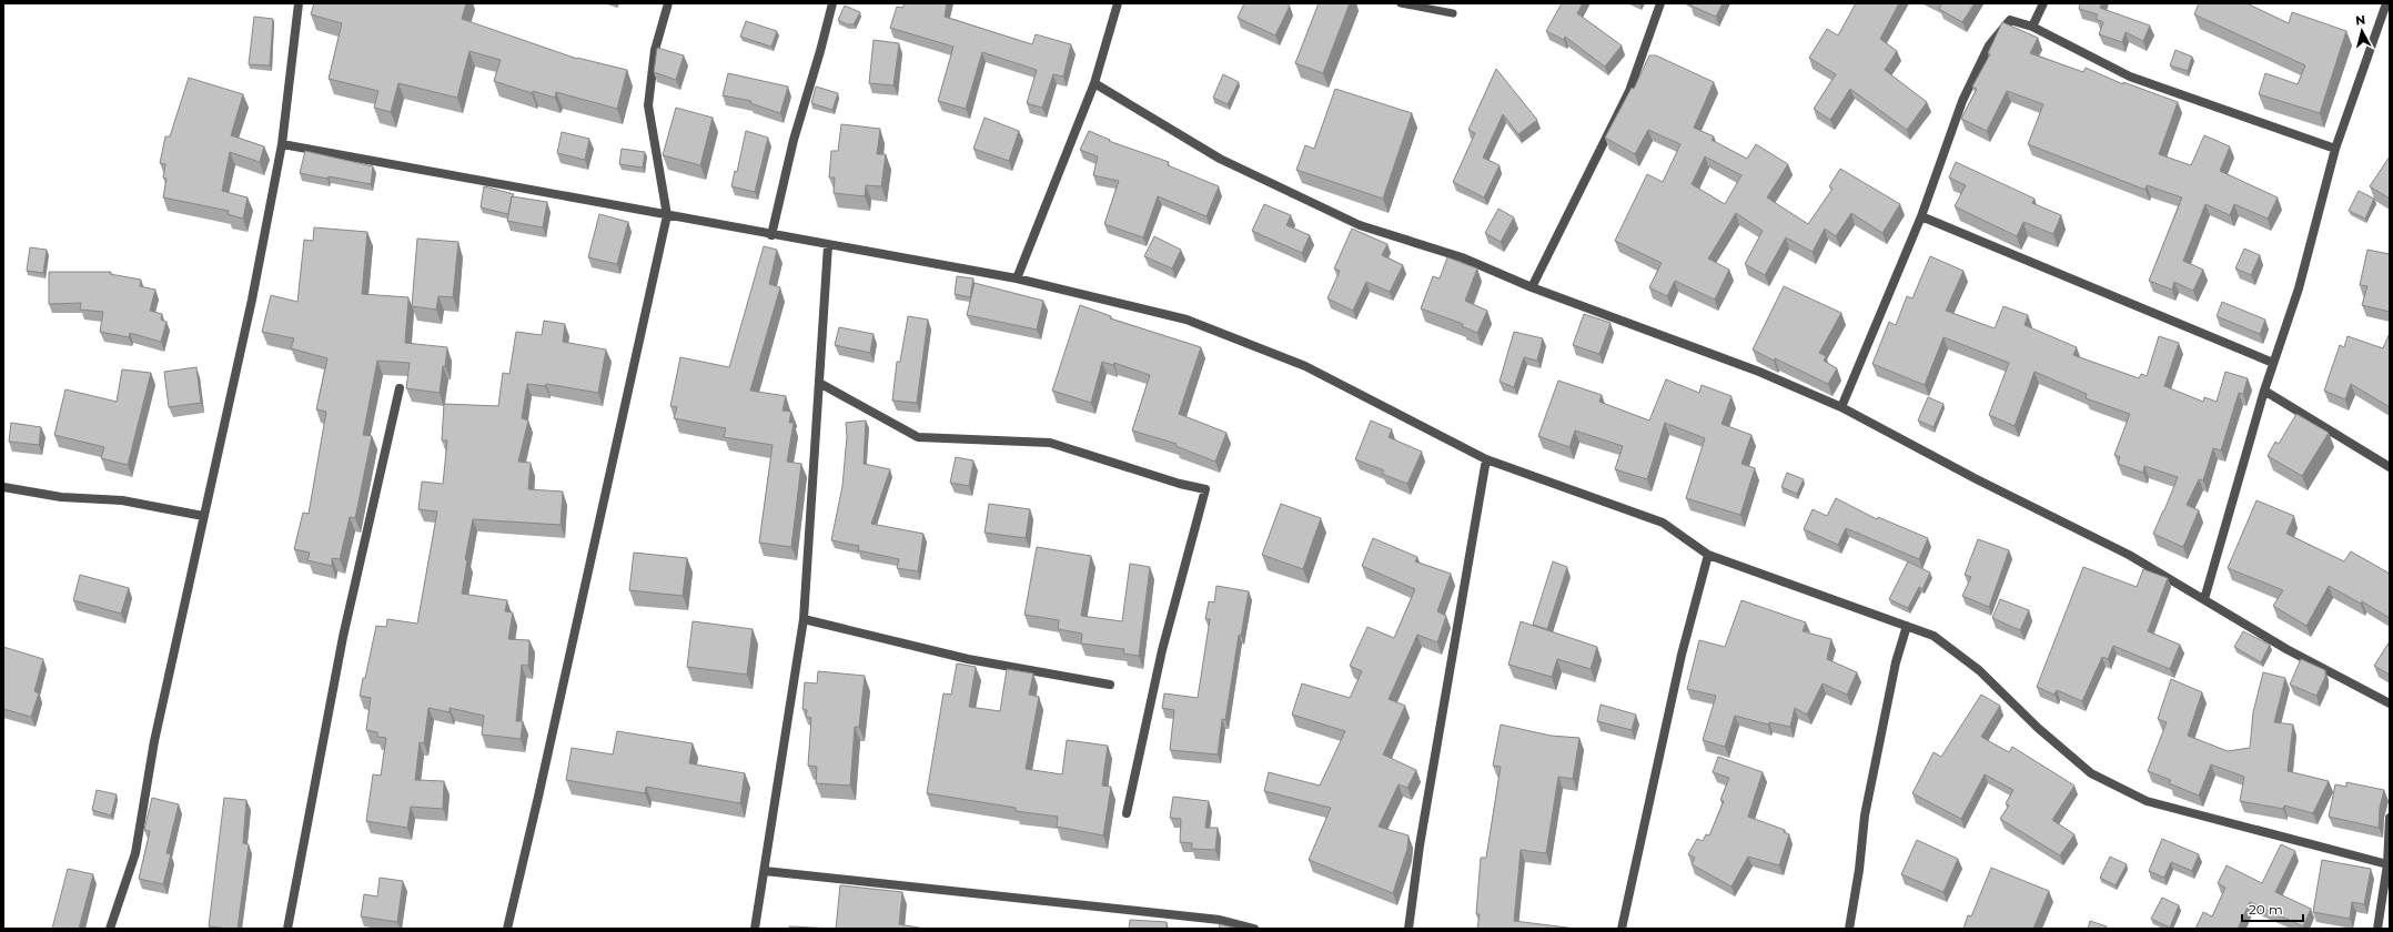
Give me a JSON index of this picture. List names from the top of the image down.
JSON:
{
  "scale_bar": "20 m",
  "north": "top"
}
